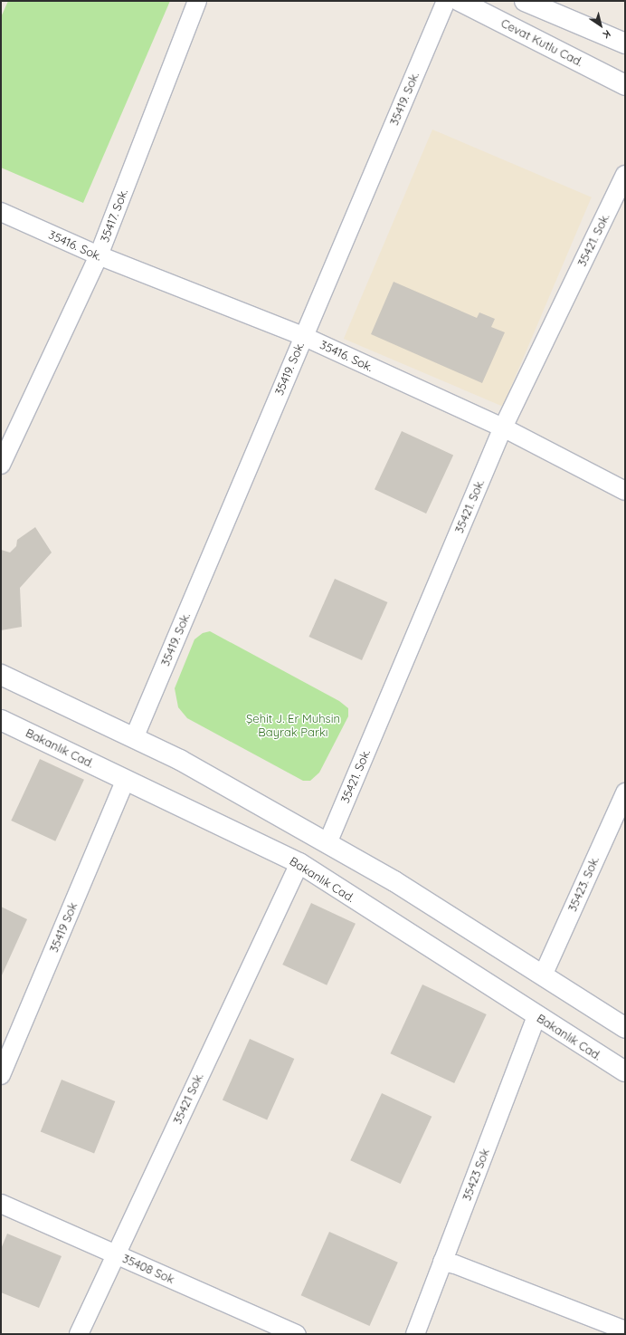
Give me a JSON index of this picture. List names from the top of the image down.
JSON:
{
  "streets": {
    "street": [
      "Cevat Kutlu Cad.",
      "35419. Sok.",
      "35417. Sok.",
      "35421. Sok.",
      "35416. Sok.",
      "Bakanlık Cad.",
      "35423. Sok.",
      "35419 Sok",
      "35421 Sok.",
      "35423 Sok",
      "35408 Sok"
    ]
  },
  "crossings": [
    ["35419. Sok.", "35416. Sok."],
    ["35417. Sok.", "35416. Sok."],
    ["35421. Sok.", "35416. Sok."],
    ["Bakanlık Cad.", "35419 Sok"],
    ["Bakanlık Cad.", "35421 Sok."],
    ["Bakanlık Cad.", "35423 Sok"],
    ["35421 Sok.", "35408 Sok"]
  ],
  "parks": ["Şehit J. Er Muhsin Bayrak Parkı"],
  "north": "bottom right"
}
